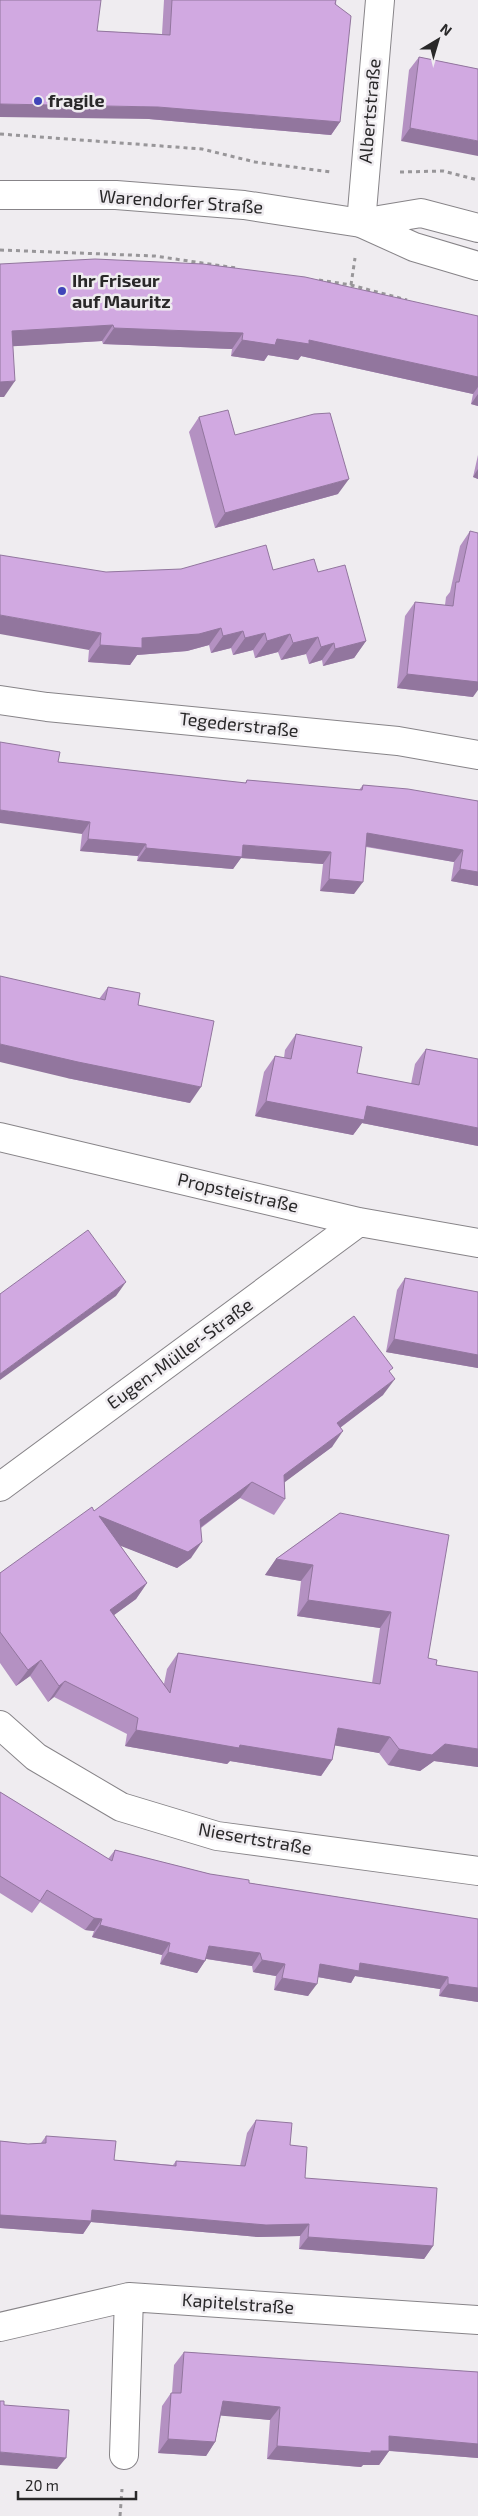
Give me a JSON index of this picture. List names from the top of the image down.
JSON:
{
  "streets": {
    "street": [
      "Albertstraße",
      "Warendorfer Straße",
      "Tegederstraße",
      "Propsteistraße",
      "Eugen-Müller-Straße",
      "Niesertstraße",
      "Kapitelstraße"
    ]
  },
  "crossings": [
    ["Albertstraße", "Warendorfer Straße"],
    ["Propsteistraße", "Eugen-Müller-Straße"]
  ],
  "places": ["fragile", "Ihr Friseur auf Mauritz"],
  "scale_bar": "20 m",
  "north": "top right"
}
